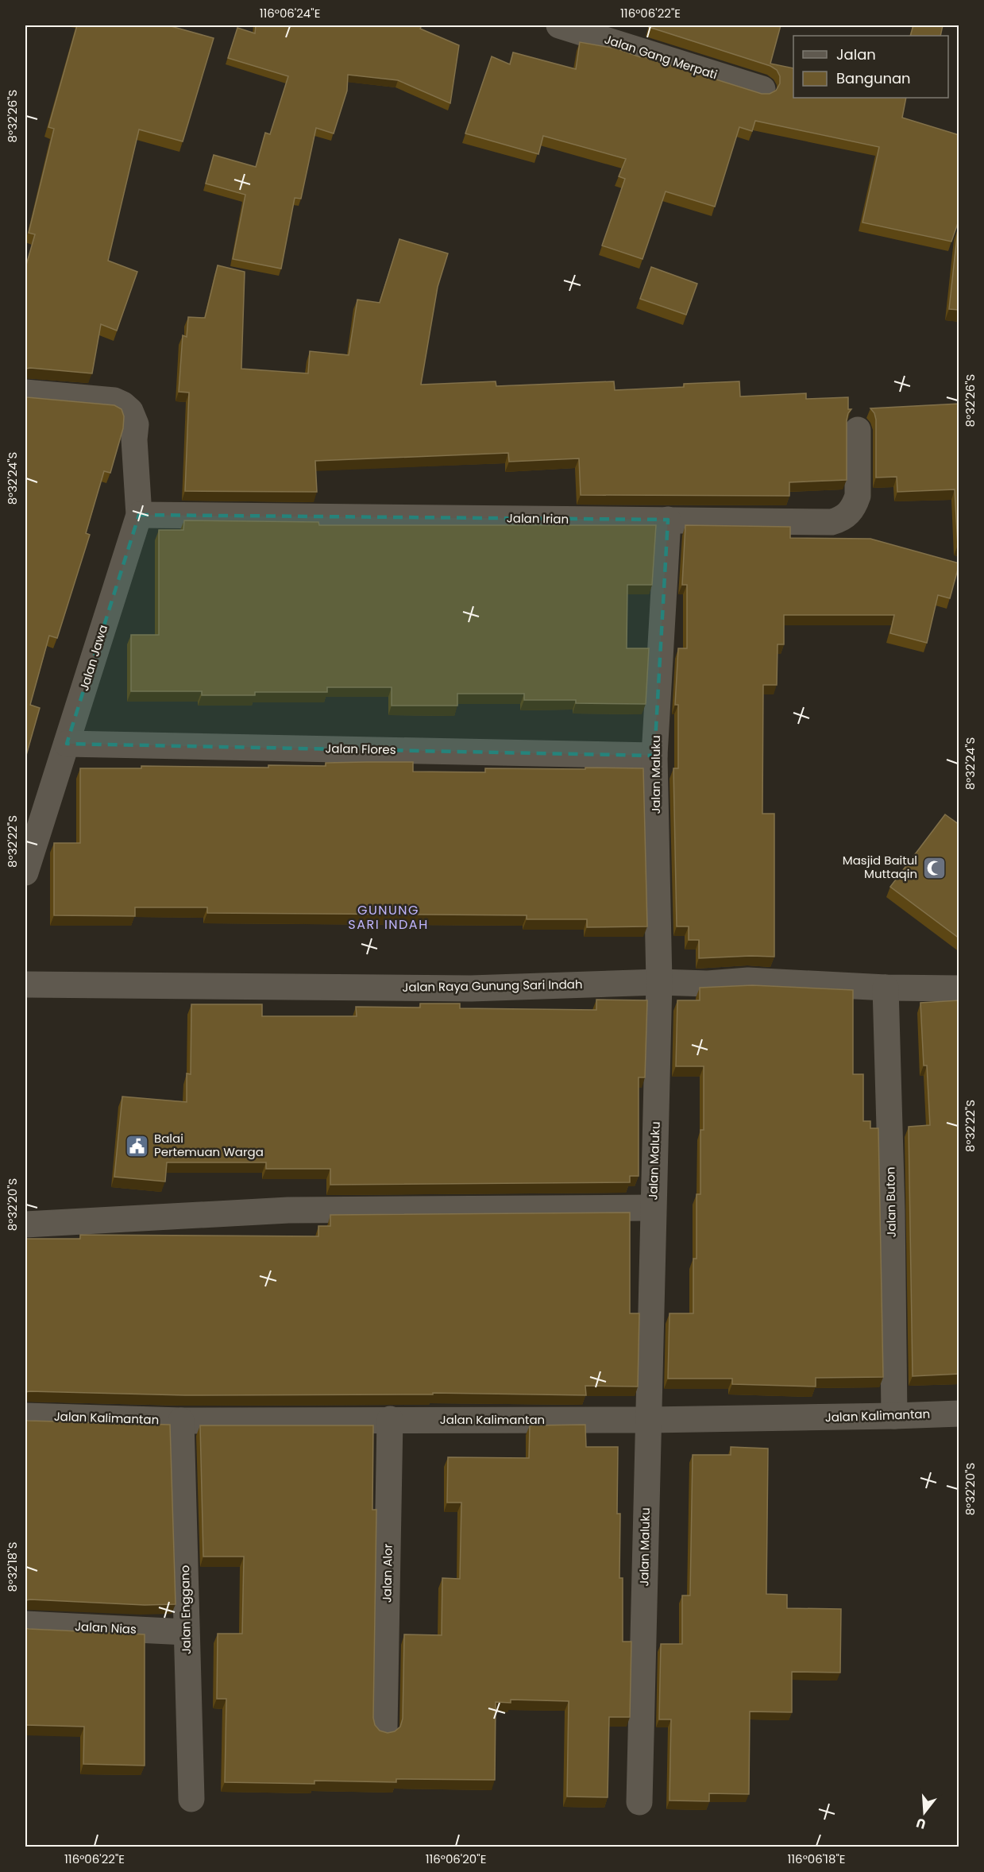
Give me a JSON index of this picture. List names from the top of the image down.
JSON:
{
  "streets": {
    "street": [
      "Jalan Gang Merpati",
      "Jalan Irian",
      "Jalan Jawa",
      "Jalan Flores",
      "Jalan Maluku",
      "Jalan Raya Gunung Sari Indah",
      "Jalan Buton",
      "Jalan Kalimantan",
      "Jalan Alor",
      "Jalan Enggano",
      "Jalan Nias"
    ]
  },
  "crossings": [
    ["Jalan Irian", "Jalan Jawa"],
    ["Jalan Irian", "Jalan Maluku"],
    ["Jalan Jawa", "Jalan Flores"],
    ["Jalan Flores", "Jalan Maluku"],
    ["Jalan Maluku", "Jalan Raya Gunung Sari Indah"],
    ["Jalan Maluku", "Jalan Kalimantan"],
    ["Jalan Raya Gunung Sari Indah", "Jalan Buton"],
    ["Jalan Buton", "Jalan Kalimantan"],
    ["Jalan Kalimantan", "Jalan Alor"],
    ["Jalan Kalimantan", "Jalan Enggano"],
    ["Jalan Enggano", "Jalan Nias"]
  ],
  "districts": ["GUNUNG SARI INDAH"],
  "places": {
    "mosque": ["Masjid Baitul Muttaqin"],
    "public building": ["Balai Pertemuan Warga"]
  },
  "legend": ["Jalan", "Bangunan"],
  "north": "bottom",
  "coordinates": [
    "116°06'24\"E",
    "116°06'22\"E",
    "8°32'26\"S",
    "8°32'24\"S",
    "8°32'22\"S",
    "8°32'20\"S",
    "8°32'18\"S",
    "116°06'20\"E",
    "116°06'18\"E"
  ]
}
